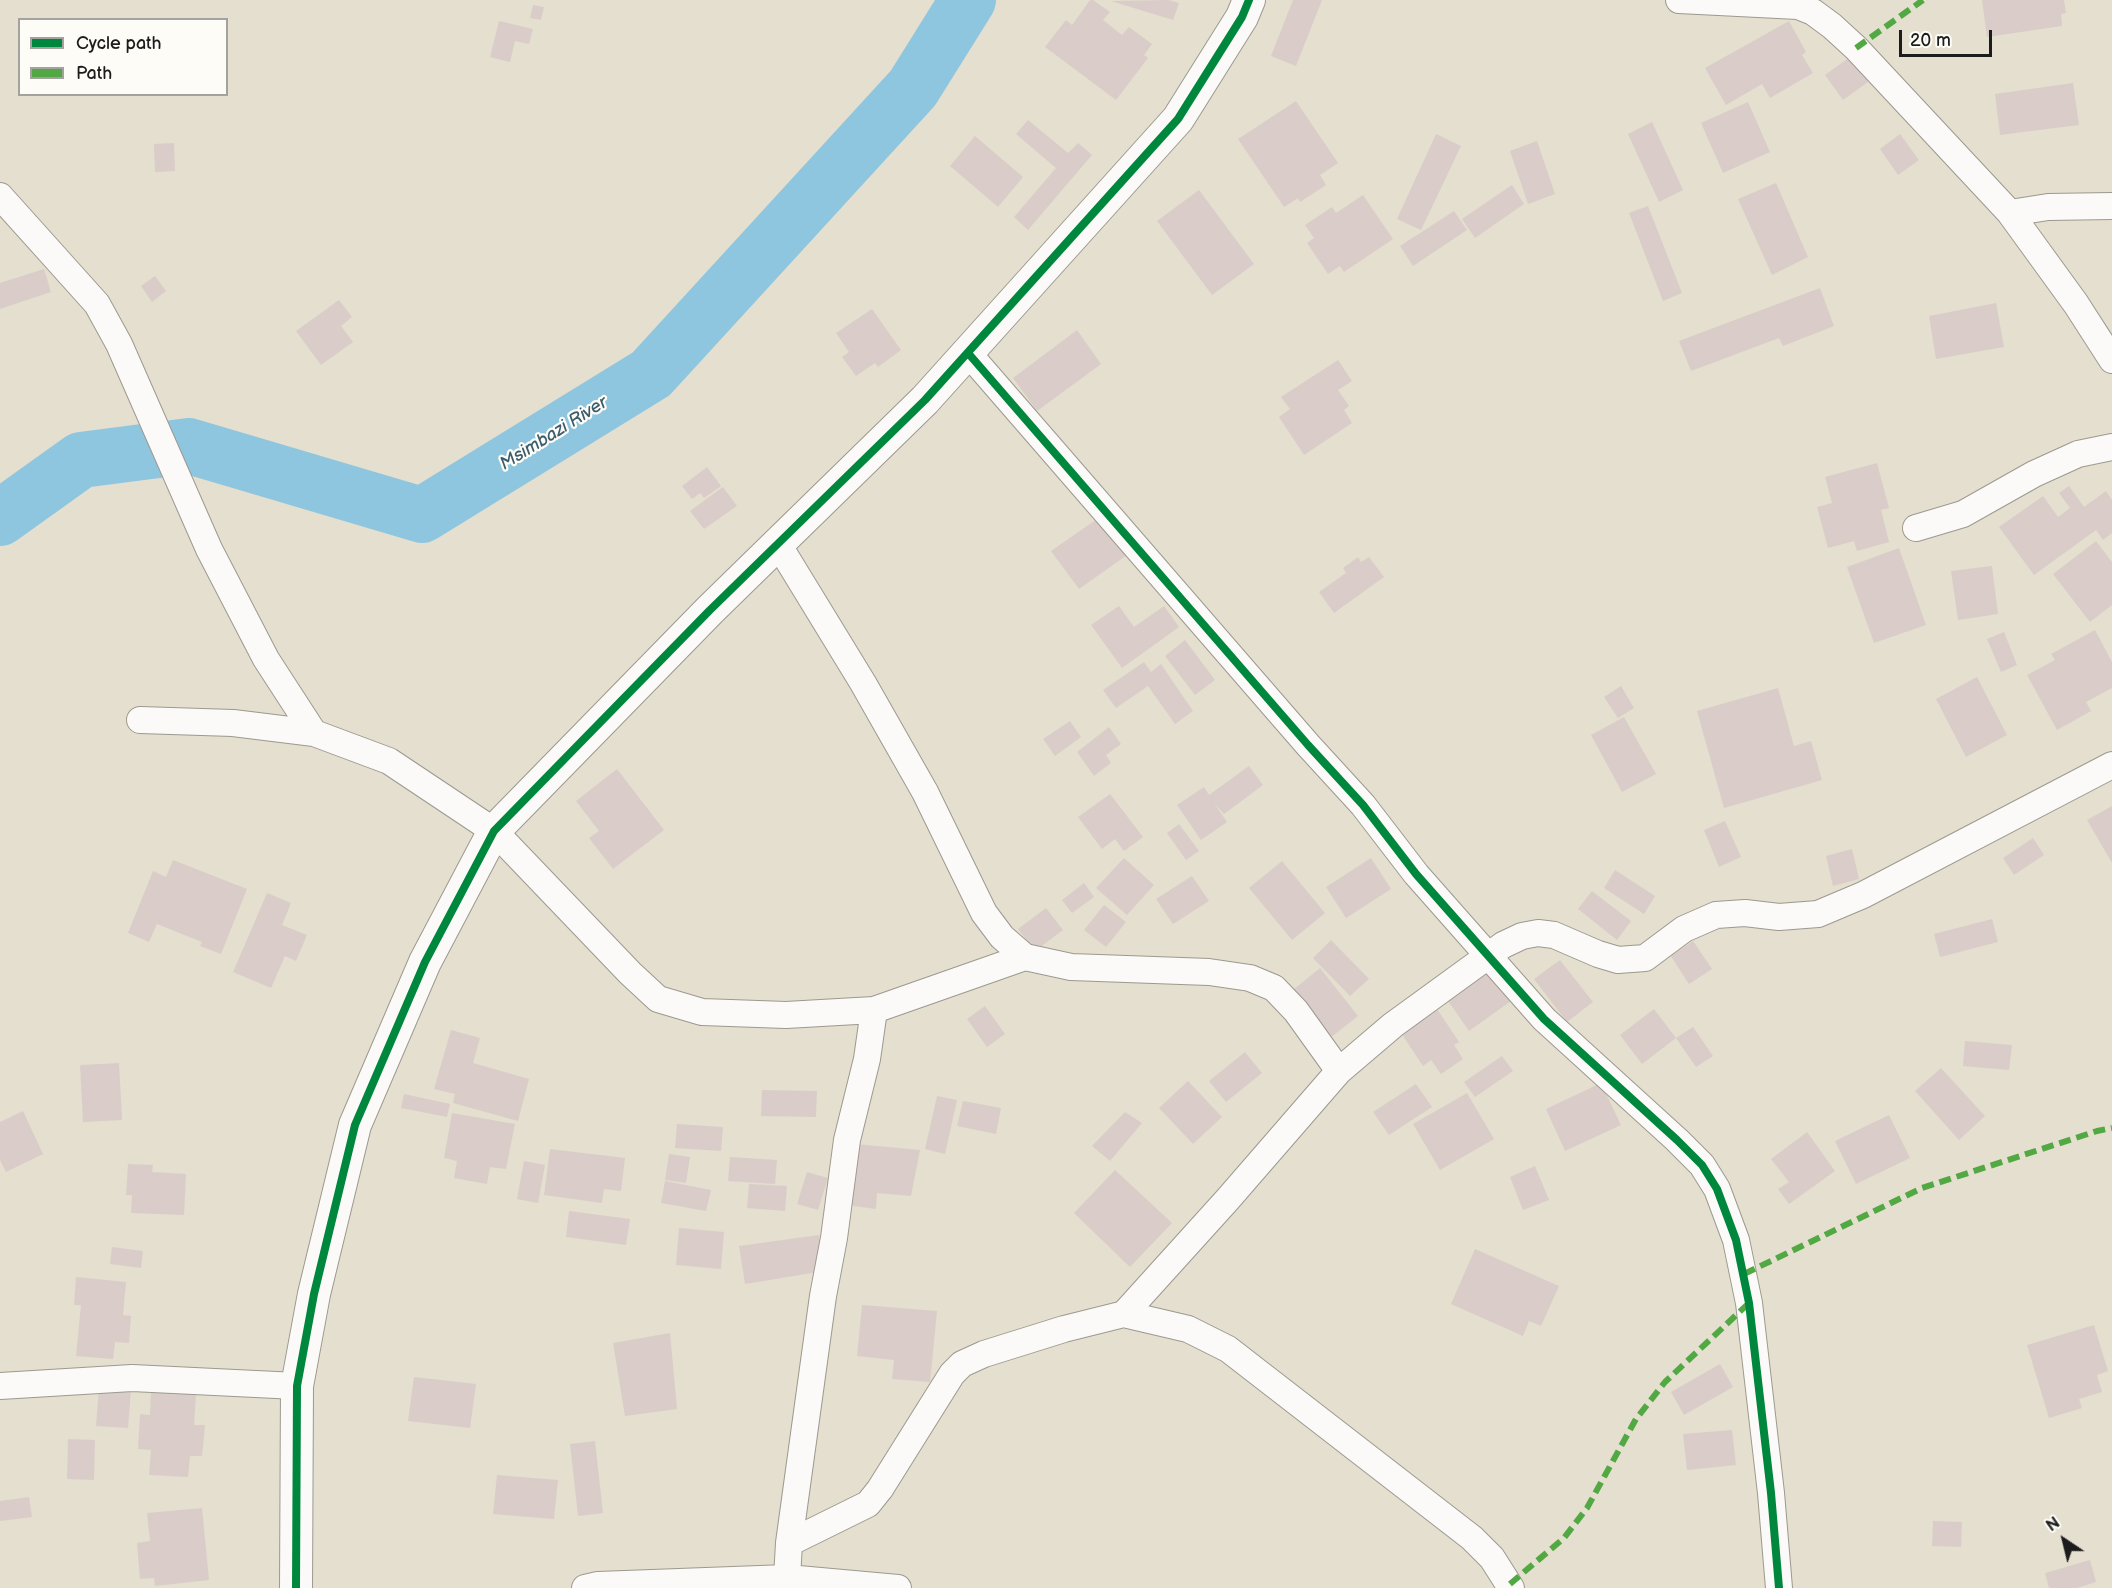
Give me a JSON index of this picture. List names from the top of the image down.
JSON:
{
  "water": ["Msimbazi River"],
  "legend": ["Cycle path", "Path"],
  "scale_bar": "20 m",
  "north": "top left"
}
